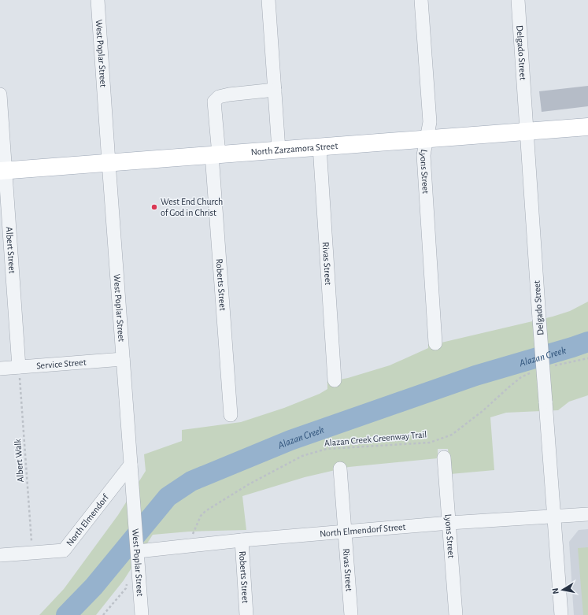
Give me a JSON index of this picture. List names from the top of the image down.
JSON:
{
  "streets": {
    "main road": ["North Zarzamora Street"],
    "street": [
      "West Poplar Street",
      "Delgado Street",
      "Lyons Street",
      "Albert Street",
      "Rivas Street",
      "Roberts Street",
      "Service Street",
      "North Elmendorf",
      "North Elmendorf Street"
    ],
    "path": ["Alazan Creek Greenway Trail", "Albert Walk"]
  },
  "crossings": [
    ["West Poplar Street", "North Zarzamora Street"],
    ["West Poplar Street", "Service Street"],
    ["West Poplar Street", "North Elmendorf"],
    ["West Poplar Street", "North Elmendorf Street"],
    ["Delgado Street", "North Zarzamora Street"],
    ["Delgado Street", "North Elmendorf Street"],
    ["North Zarzamora Street", "Lyons Street"],
    ["North Zarzamora Street", "Albert Street"],
    ["North Zarzamora Street", "Rivas Street"],
    ["North Zarzamora Street", "Roberts Street"],
    ["Lyons Street", "North Elmendorf Street"],
    ["Albert Street", "Service Street"],
    ["Albert Street", "Albert Walk"],
    ["Rivas Street", "North Elmendorf Street"],
    ["Roberts Street", "North Elmendorf Street"],
    ["Service Street", "Albert Walk"],
    ["Albert Walk", "North Elmendorf"]
  ],
  "water": ["Alazan Creek"],
  "places": ["West End Church of God in Christ"],
  "north": "left"
}
